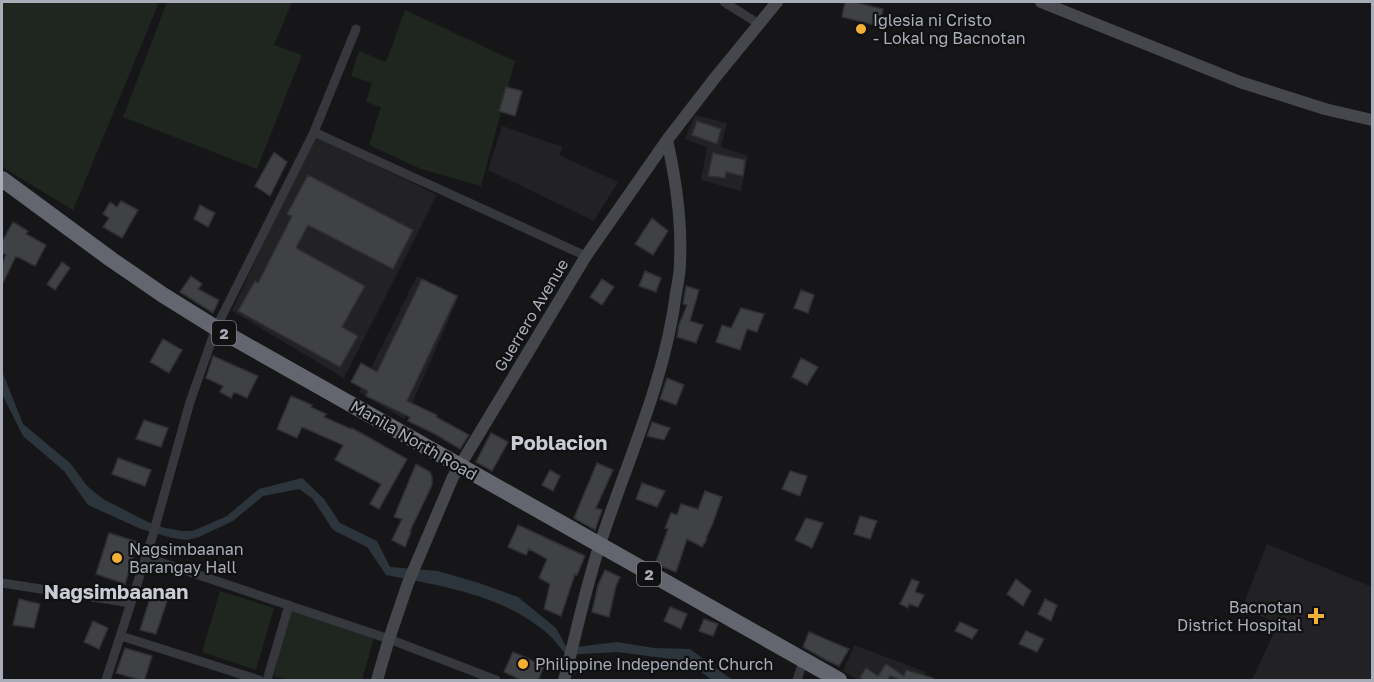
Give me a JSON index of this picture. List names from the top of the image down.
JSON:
{
  "streets": {
    "highway": ["2", "Manila North Road"],
    "main road": ["Guerrero Avenue"]
  },
  "crossings": [
    ["Guerrero Avenue", "Manila North Road"]
  ],
  "districts": ["Poblacion", "Nagsimbaanan"],
  "places": {
    "other": ["Iglesia ni Cristo - Lokal ng Bacnotan", "Nagsimbaanan Barangay Hall", "Philippine Independent Church"],
    "health": ["Bacnotan District Hospital"]
  }
}
